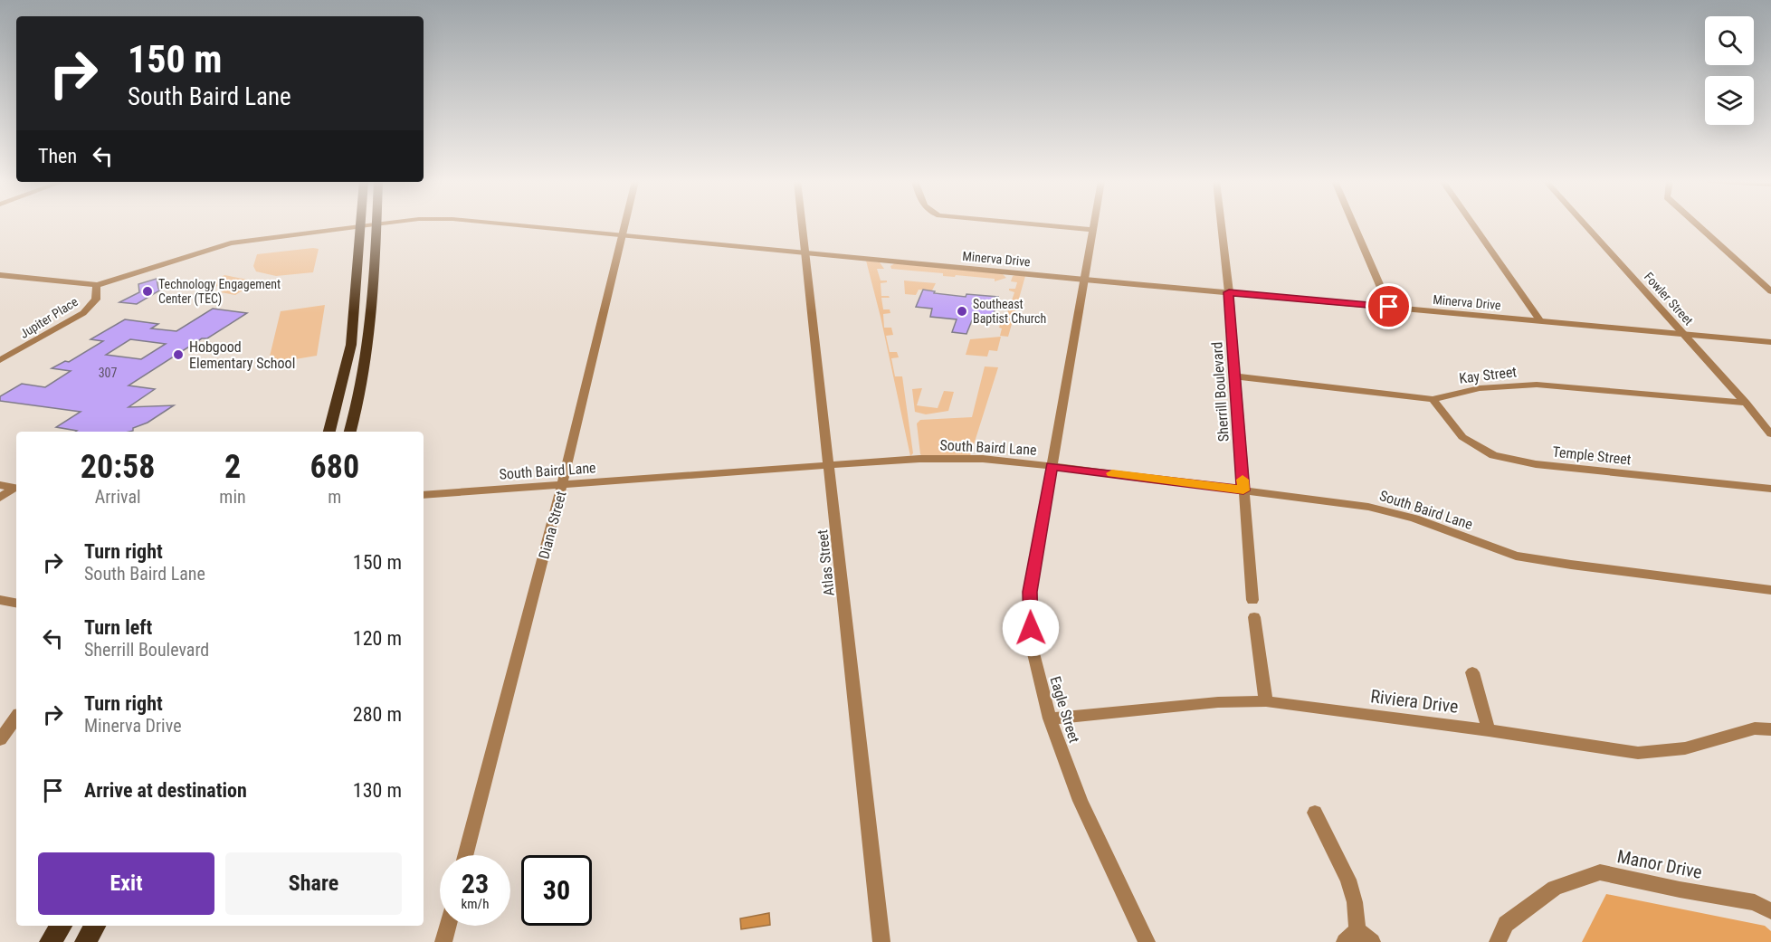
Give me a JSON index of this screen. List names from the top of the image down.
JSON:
{
  "streets": {
    "street": [
      "Minerva Drive",
      "Fowler Street",
      "Jupiter Place",
      "Kay Street",
      "Sherrill Boulevard",
      "South Baird Lane",
      "Temple Street",
      "Diana Street",
      "Atlas Street",
      "Riviera Drive",
      "Eagle Street",
      "Manor Drive"
    ]
  },
  "crossings": [
    ["Minerva Drive", "Fowler Street"],
    ["Minerva Drive", "Jupiter Place"],
    ["Minerva Drive", "Sherrill Boulevard"],
    ["Minerva Drive", "Diana Street"],
    ["Minerva Drive", "Atlas Street"],
    ["Minerva Drive", "Eagle Street"],
    ["Fowler Street", "Kay Street"],
    ["Kay Street", "Sherrill Boulevard"],
    ["Kay Street", "Temple Street"],
    ["Sherrill Boulevard", "South Baird Lane"],
    ["South Baird Lane", "Diana Street"],
    ["South Baird Lane", "Atlas Street"],
    ["South Baird Lane", "Eagle Street"],
    ["Riviera Drive", "Eagle Street"]
  ],
  "places": ["Technology Engagement Center (TEC)", "Southeast Baptist Church", "Hobgood Elementary School"],
  "house_numbers": ["307"],
  "page": {
    "turn": ["150 m", "South Baird Lane"],
    "then": "Then",
    "eta": [
      "20:58",
      "Arrival",
      "2",
      "min",
      "680",
      "m"
    ],
    "list": [
      {
        "name": "Turn right",
        "note": "South Baird Lane",
        "value": "150 m"
      },
      {
        "name": "Turn left",
        "note": "Sherrill Boulevard",
        "value": "120 m"
      },
      {
        "name": "Turn right",
        "note": "Minerva Drive",
        "value": "280 m"
      },
      {
        "name": "Arrive at destination",
        "value": "130 m"
      }
    ],
    "buttons": ["Exit", "Share"],
    "speed": "23 km/h",
    "limit": "30"
  }
}
